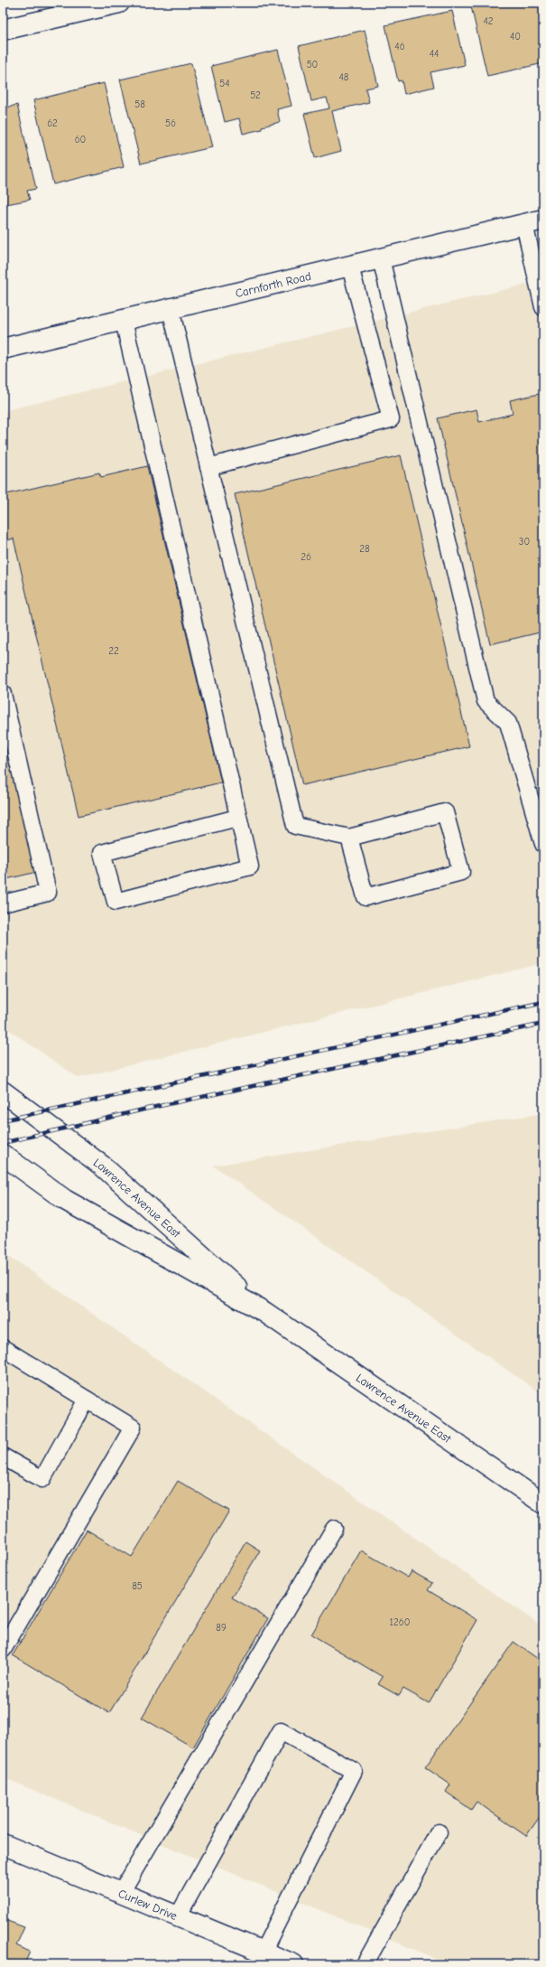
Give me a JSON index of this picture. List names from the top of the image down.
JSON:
{
  "streets": {
    "street": ["Carnforth Road", "Lawrence Avenue East", "Curlew Drive"]
  },
  "house_numbers": [
    "42",
    "40",
    "46",
    "44",
    "50",
    "48",
    "54",
    "52",
    "58",
    "62",
    "56",
    "60",
    "30",
    "28",
    "26",
    "22",
    "85",
    "1260",
    "89"
  ]
}
